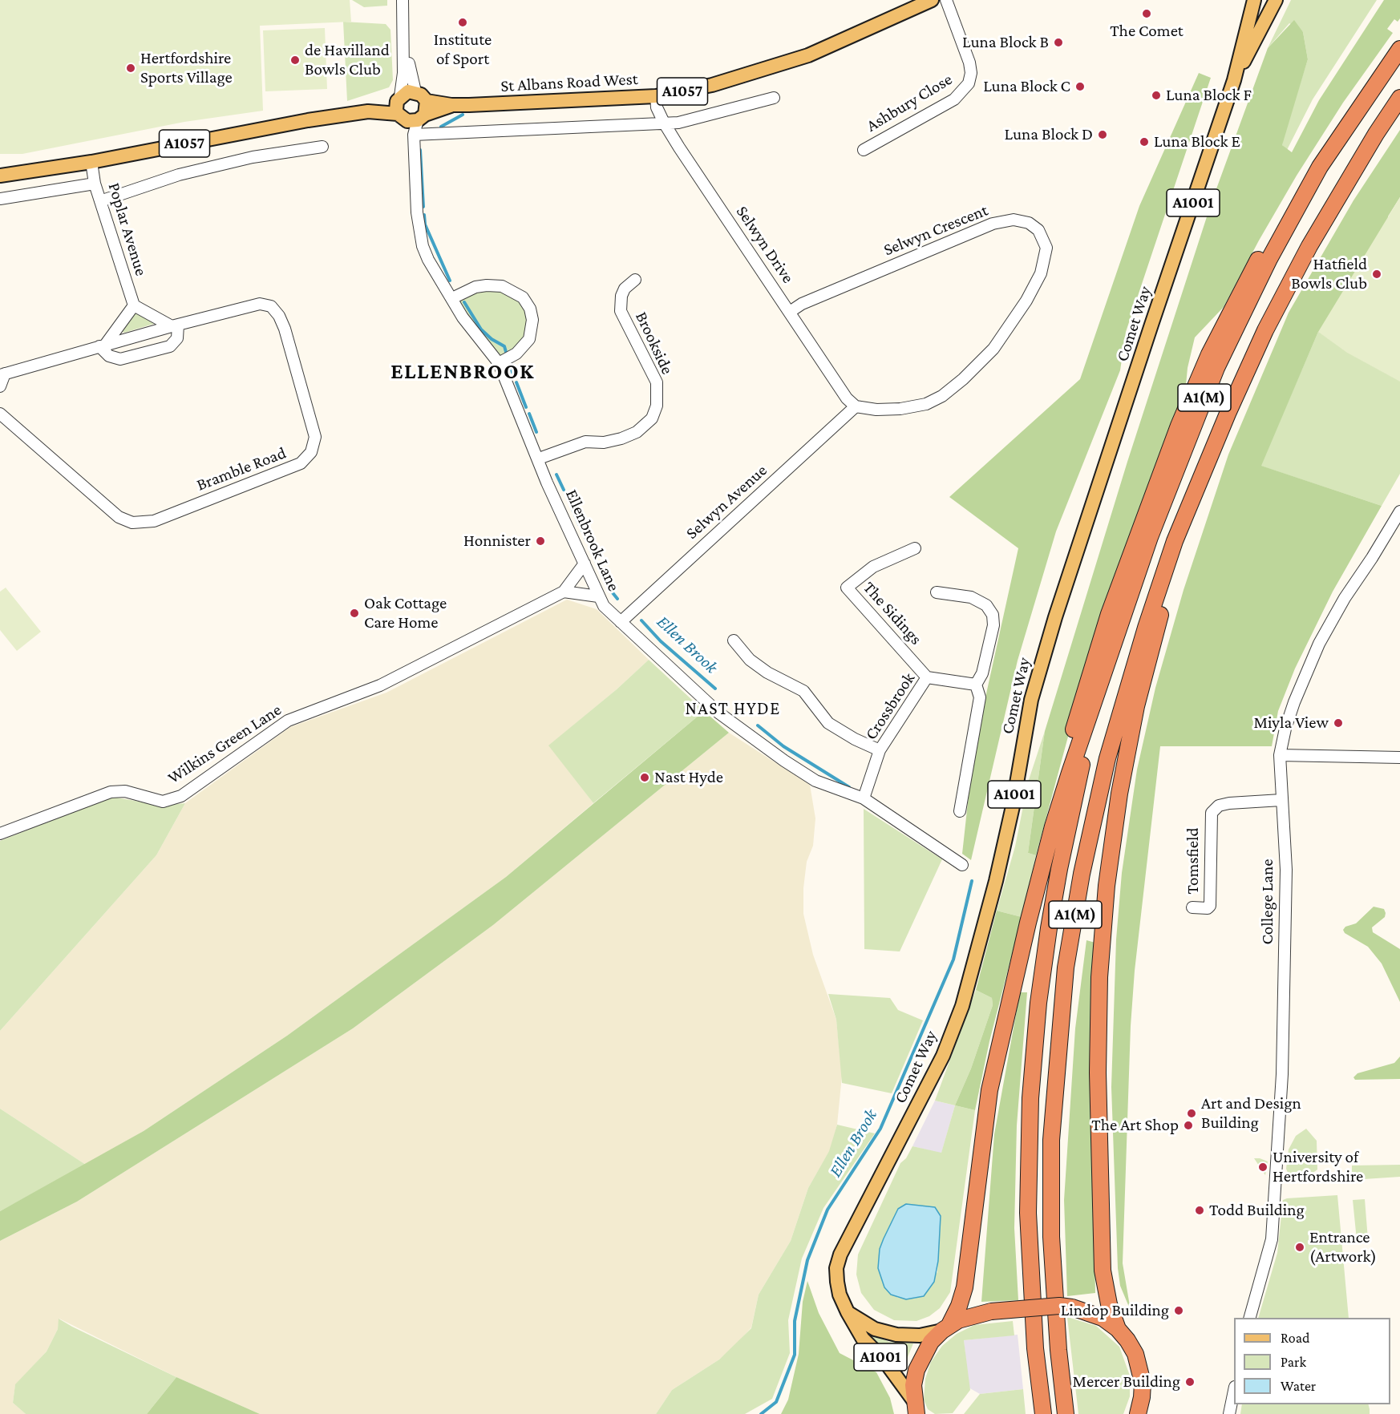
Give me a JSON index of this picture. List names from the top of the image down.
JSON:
{
  "streets": {
    "highway": ["A1(M)"],
    "main road": [
      "St Albans Road West",
      "A1057",
      "A1001",
      "Comet Way"
    ],
    "street": [
      "Ashbury Close",
      "Poplar Avenue",
      "Selwyn Crescent",
      "Selwyn Drive",
      "Brookside",
      "Bramble Road",
      "Selwyn Avenue",
      "Ellenbrook Lane",
      "The Sidings",
      "Crossbrook",
      "Wilkins Green Lane",
      "Tomsfield",
      "College Lane"
    ]
  },
  "crossings": [
    ["St Albans Road West", "Poplar Avenue"],
    ["St Albans Road West", "Selwyn Drive"],
    ["St Albans Road West", "Ellenbrook Lane"],
    ["A1001", "Comet Way"],
    ["Selwyn Crescent", "Selwyn Drive"],
    ["Selwyn Crescent", "Selwyn Avenue"],
    ["Selwyn Drive", "Selwyn Avenue"],
    ["Brookside", "Ellenbrook Lane"],
    ["Selwyn Avenue", "Ellenbrook Lane"],
    ["Ellenbrook Lane", "Crossbrook"],
    ["Ellenbrook Lane", "Wilkins Green Lane"],
    ["The Sidings", "Crossbrook"],
    ["Tomsfield", "College Lane"]
  ],
  "districts": ["ELLENBROOK", "NAST HYDE"],
  "water": ["Ellen Brook"],
  "places": [
    "The Comet",
    "Institute of Sport",
    "Luna Block B",
    "de Havilland Bowls Club",
    "Hertfordshire Sports Village",
    "Luna Block C",
    "Luna Block F",
    "Luna Block D",
    "Luna Block E",
    "Hatfield Bowls Club",
    "Honnister",
    "Oak Cottage Care Home",
    "Miyla View",
    "Nast Hyde",
    "Art and Design Building",
    "The Art Shop",
    "University of Hertfordshire",
    "Todd Building",
    "Entrance (Artwork)",
    "Lindop Building",
    "Mercer Building"
  ],
  "legend": ["Road", "Park", "Water"]
}
